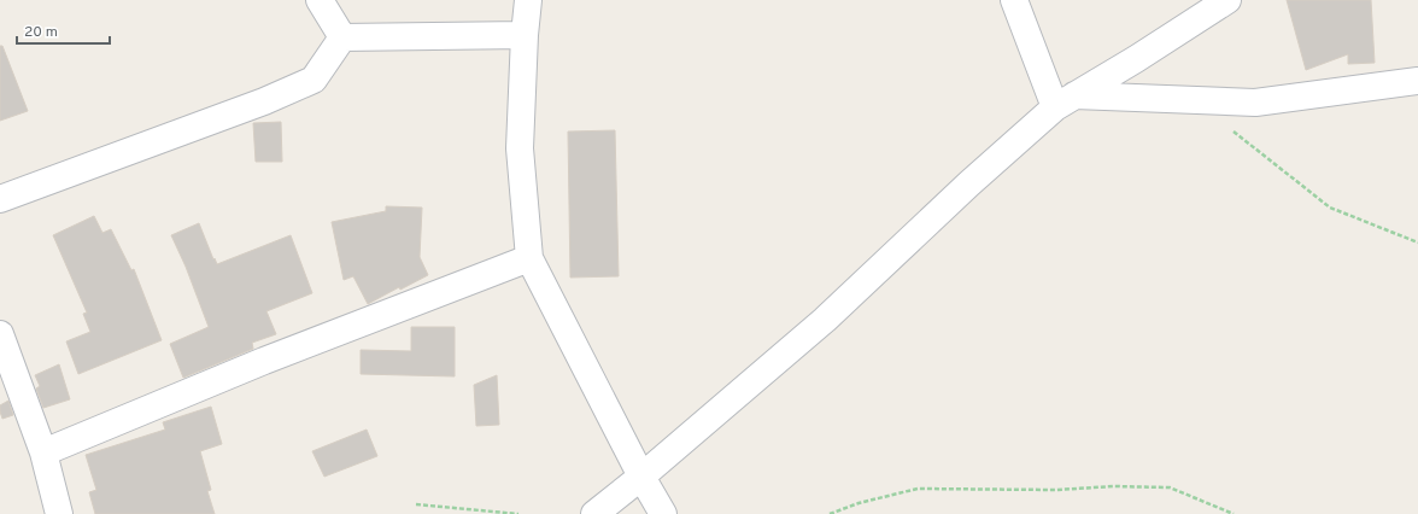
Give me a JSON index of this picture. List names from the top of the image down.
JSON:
{
  "scale_bar": "20 m"
}
